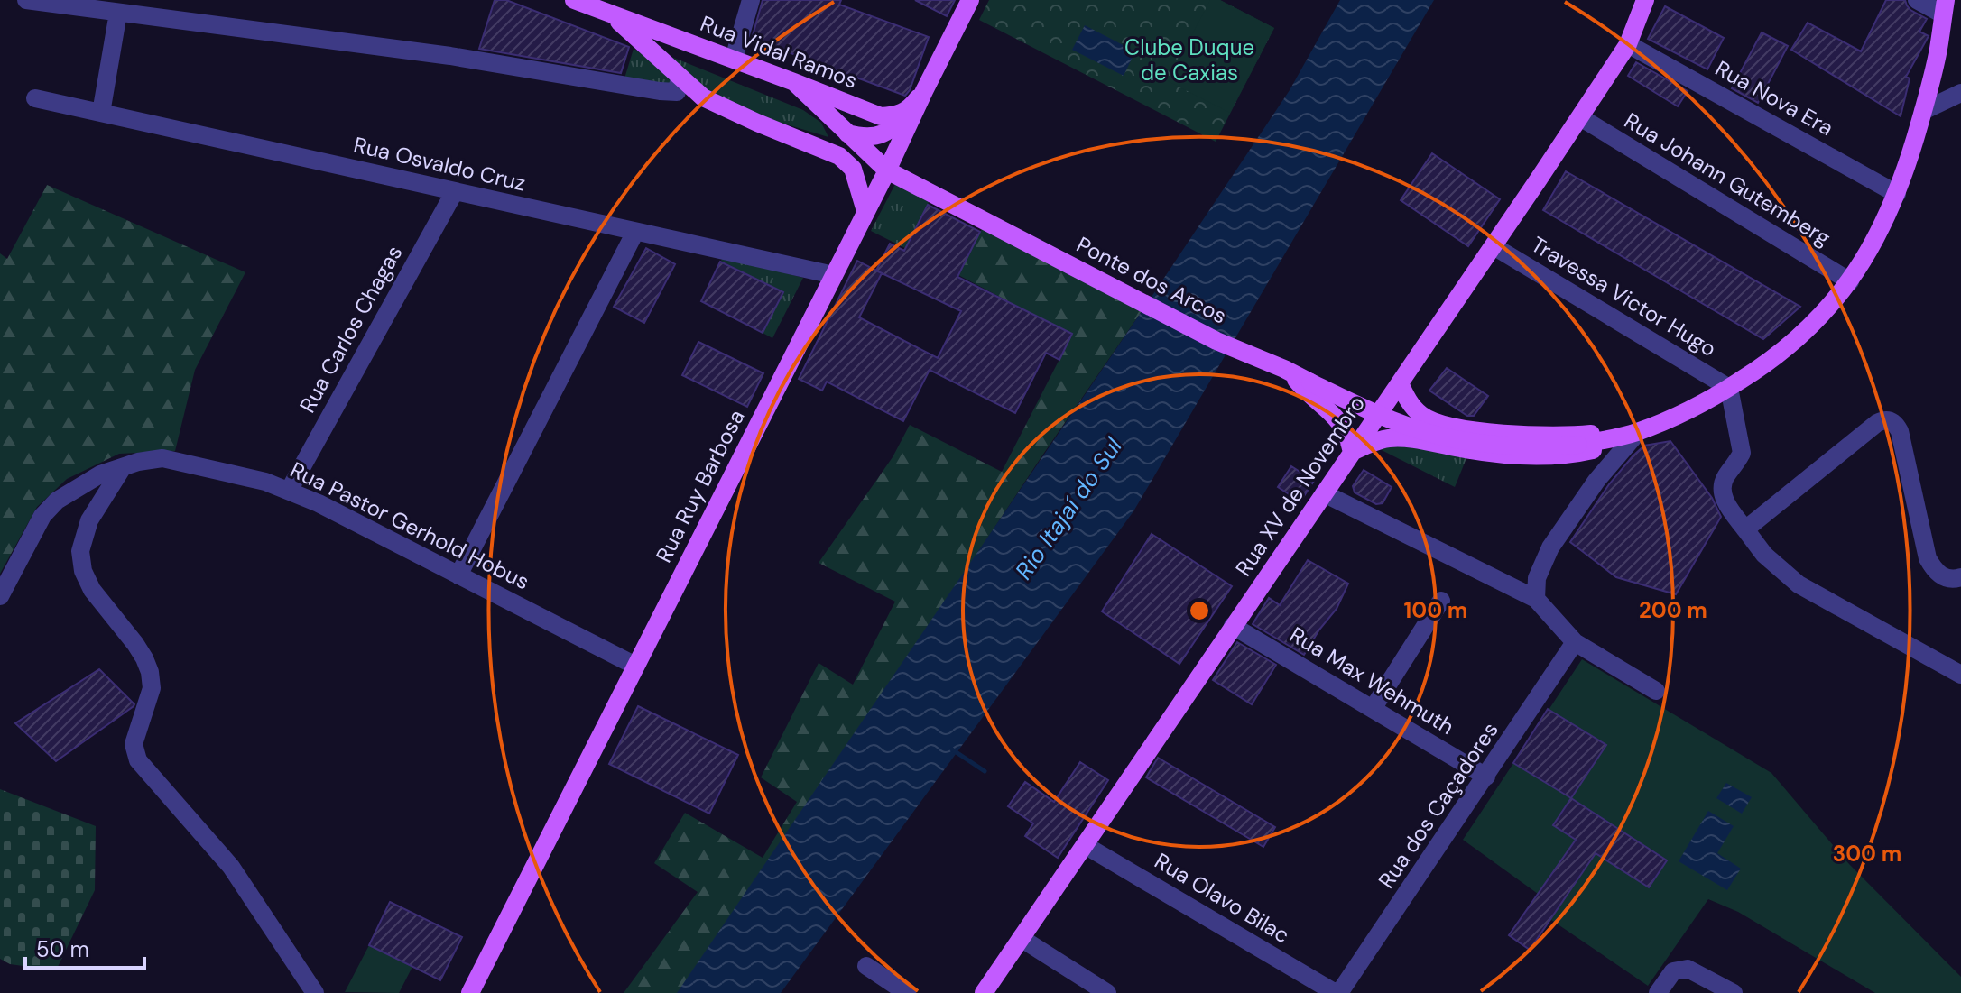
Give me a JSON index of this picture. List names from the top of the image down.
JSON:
{
  "streets": {
    "main road": [
      "Rua Vidal Ramos",
      "Ponte dos Arcos",
      "Rua Ruy Barbosa",
      "Rua XV de Novembro"
    ],
    "street": [
      "Rua Nova Era",
      "Rua Osvaldo Cruz",
      "Rua Johann Gutemberg",
      "Travessa Victor Hugo",
      "Rua Carlos Chagas",
      "Rua Pastor Gerhold Hobus",
      "Rua Max Wehmuth",
      "Rua dos Caçadores",
      "Rua Olavo Bilac"
    ]
  },
  "crossings": [
    ["Rua Vidal Ramos", "Ponte dos Arcos"],
    ["Rua Vidal Ramos", "Rua Ruy Barbosa"],
    ["Rua Nova Era", "Rua XV de Novembro"],
    ["Rua Osvaldo Cruz", "Rua Carlos Chagas"],
    ["Rua Osvaldo Cruz", "Rua Ruy Barbosa"],
    ["Rua Johann Gutemberg", "Rua XV de Novembro"],
    ["Ponte dos Arcos", "Rua Ruy Barbosa"],
    ["Travessa Victor Hugo", "Rua XV de Novembro"],
    ["Rua Carlos Chagas", "Rua Pastor Gerhold Hobus"],
    ["Rua Ruy Barbosa", "Rua Pastor Gerhold Hobus"],
    ["Rua XV de Novembro", "Rua Max Wehmuth"],
    ["Rua XV de Novembro", "Rua Olavo Bilac"],
    ["Rua Max Wehmuth", "Rua dos Caçadores"],
    ["Rua dos Caçadores", "Rua Olavo Bilac"]
  ],
  "water": ["Rio Itajaí do Sul"],
  "parks": ["Clube Duque de Caxias"],
  "scale_bar": "50 m",
  "rings": ["100 m", "200 m", "300 m"]
}
